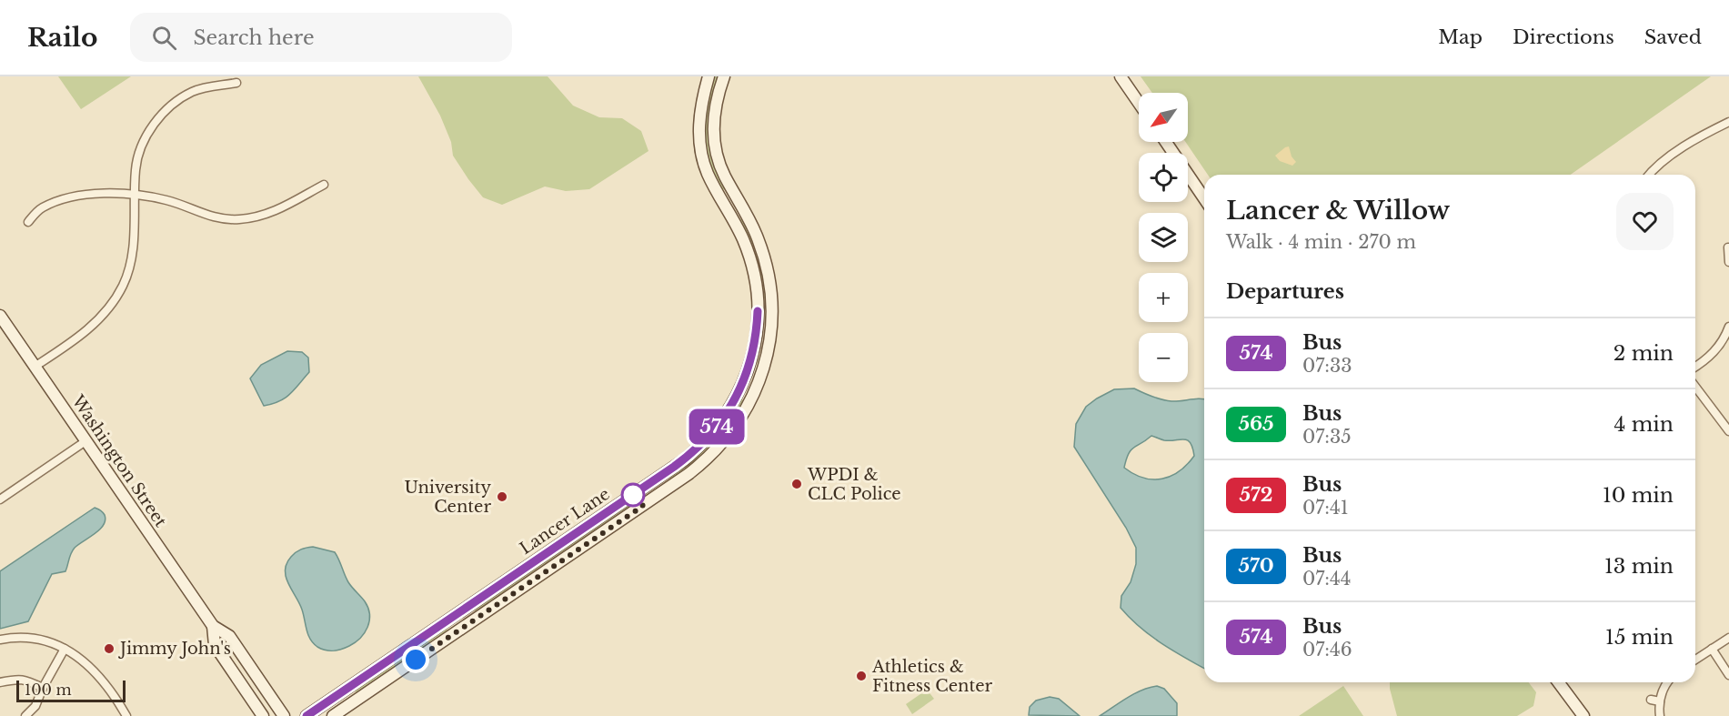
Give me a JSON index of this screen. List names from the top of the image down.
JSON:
{
  "streets": {
    "street": ["Washington Street", "Lancer Lane"]
  },
  "places": [
    "WPDI & CLC Police",
    "University Center",
    "Jimmy John's",
    "Athletics & Fitness Center"
  ],
  "lines": ["bus line 574"],
  "scale_bar": "100 m",
  "north": "bottom left",
  "page": {
    "header": "Railo",
    "search": "Search here",
    "nav": ["Map", "Directions", "Saved"],
    "on_map": "574",
    "map_buttons": ["+", "−"],
    "heading": [
      ["Lancer & Willow", "Walk · 4 min · 270 m"],
      "Departures"
    ],
    "list": [
      {
        "mark": "574",
        "name": "Bus",
        "note": "07:33",
        "value": "2 min"
      },
      {
        "mark": "565",
        "name": "Bus",
        "note": "07:35",
        "value": "4 min"
      },
      {
        "mark": "572",
        "name": "Bus",
        "note": "07:41",
        "value": "10 min"
      },
      {
        "mark": "570",
        "name": "Bus",
        "note": "07:44",
        "value": "13 min"
      },
      {
        "mark": "574",
        "name": "Bus",
        "note": "07:46",
        "value": "15 min"
      }
    ],
    "scale": "100 m"
  }
}
